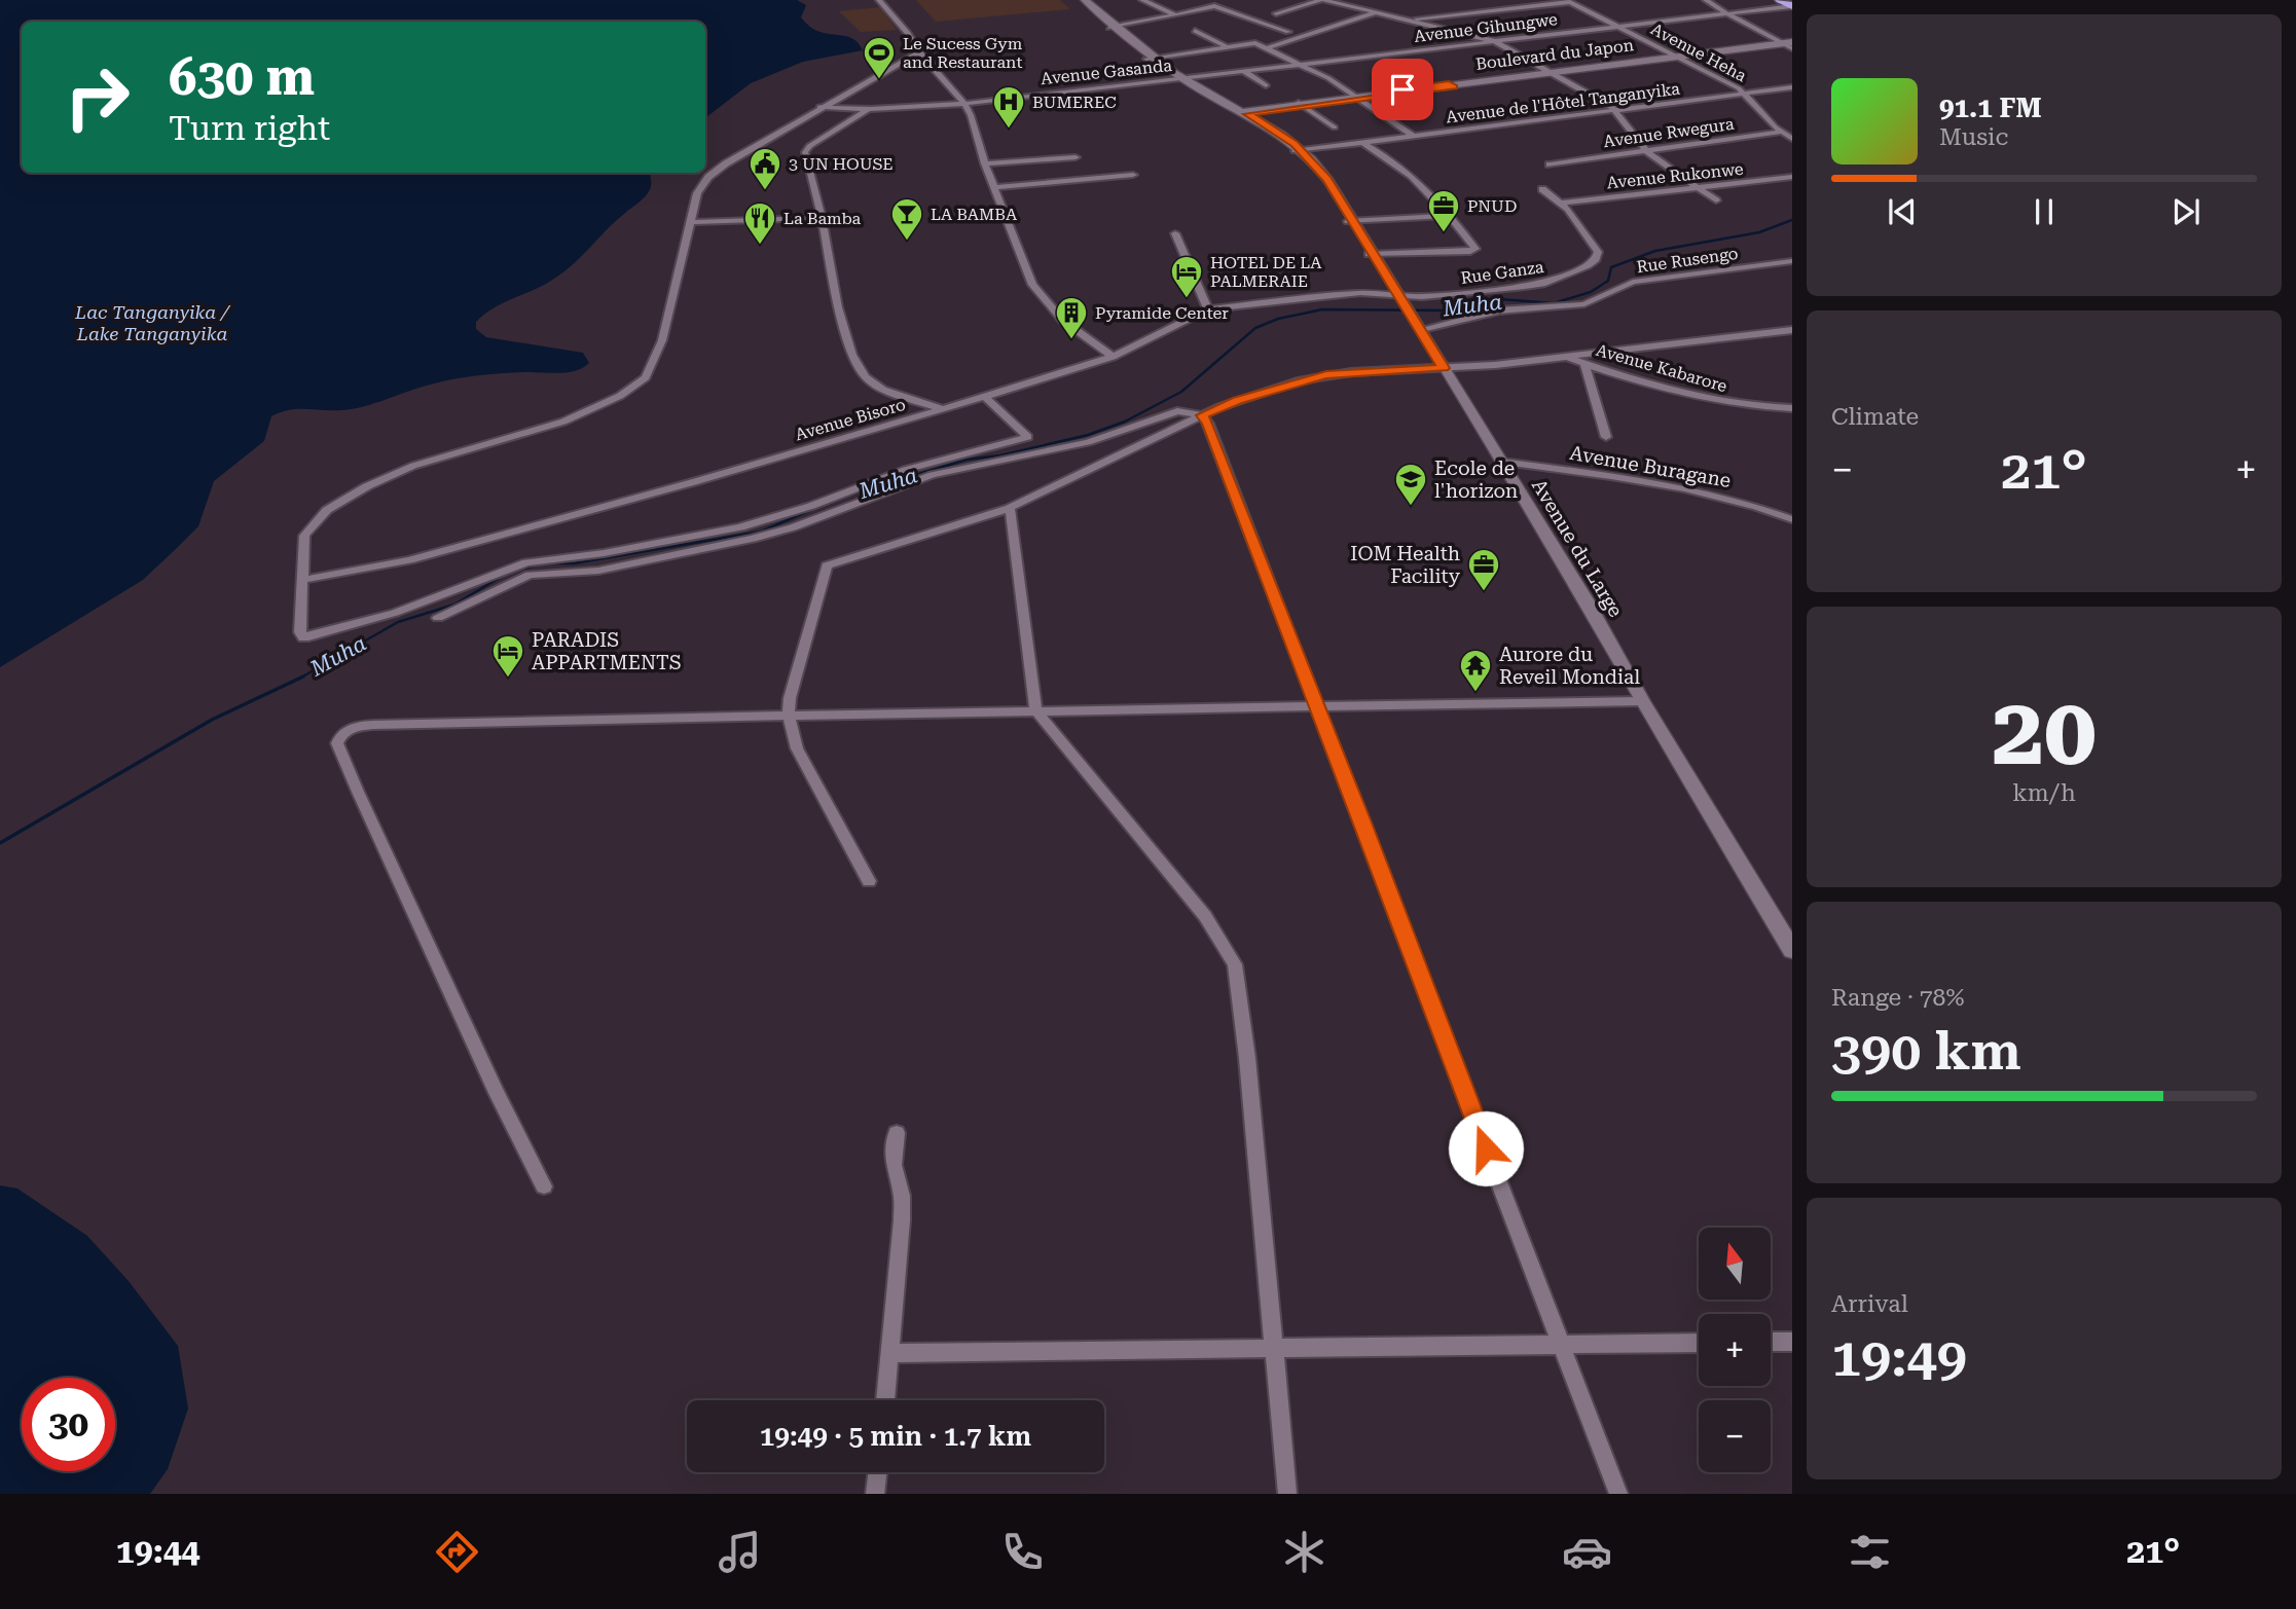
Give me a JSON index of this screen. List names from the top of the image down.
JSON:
{
  "streets": {
    "main road": ["Boulevard du Japon", "Avenue du Large"],
    "street": [
      "Avenue Gihungwe",
      "Avenue Heha",
      "Avenue Gasanda",
      "Avenue de l'Hôtel Tanganyika",
      "Avenue Rwegura",
      "Avenue Rukonwe",
      "Rue Rusengo",
      "Rue Ganza",
      "Avenue Kabarore",
      "Avenue Bisoro",
      "Avenue Buragane"
    ]
  },
  "crossings": [
    ["Avenue Gihungwe", "Avenue Heha"],
    ["Avenue Gihungwe", "Avenue Gasanda"],
    ["Avenue Gihungwe", "Avenue du Large"],
    ["Avenue Heha", "Boulevard du Japon"],
    ["Avenue Heha", "Avenue de l'Hôtel Tanganyika"],
    ["Avenue Heha", "Avenue Rwegura"],
    ["Boulevard du Japon", "Avenue du Large"],
    ["Avenue Gasanda", "Avenue du Large"],
    ["Avenue de l'Hôtel Tanganyika", "Avenue du Large"],
    ["Avenue Rukonwe", "Rue Ganza"],
    ["Rue Rusengo", "Avenue du Large"],
    ["Rue Ganza", "Avenue Bisoro"],
    ["Rue Ganza", "Avenue du Large"],
    ["Avenue Bisoro", "Avenue du Large"],
    ["Avenue Buragane", "Avenue du Large"]
  ],
  "water": ["Muha", "Lac Tanganyika / Lake Tanganyika"],
  "places": {
    "sports": ["Le Sucess Gym and Restaurant"],
    "hospital": ["BUMEREC"],
    "public building": ["3 UN HOUSE"],
    "office": ["PNUD", "IOM Health Facility"],
    "bar": ["LA BAMBA"],
    "restaurant": ["La Bamba"],
    "hotel": ["HOTEL DE LA PALMERAIE", "PARADIS APPARTMENTS"],
    "building": ["Pyramide Center"],
    "school or university": ["Ecole de l'horizon"],
    "temple": ["Aurore du Reveil Mondial"]
  },
  "north": "top",
  "page": {
    "turn": ["630 m", "Turn right"],
    "song": ["91.1 FM", "Music"],
    "tile": [
      "Climate",
      ["20", "km/h"],
      ["Range · 78%", "390 km"],
      ["Arrival", "19:49"]
    ],
    "heat": ["−", "21°", "+"],
    "map_buttons": ["+", "−"],
    "limit": "30",
    "trip": "19:49 · 5 min · 1.7 km",
    "tabs": ["19:44", "21°"]
  }
}
